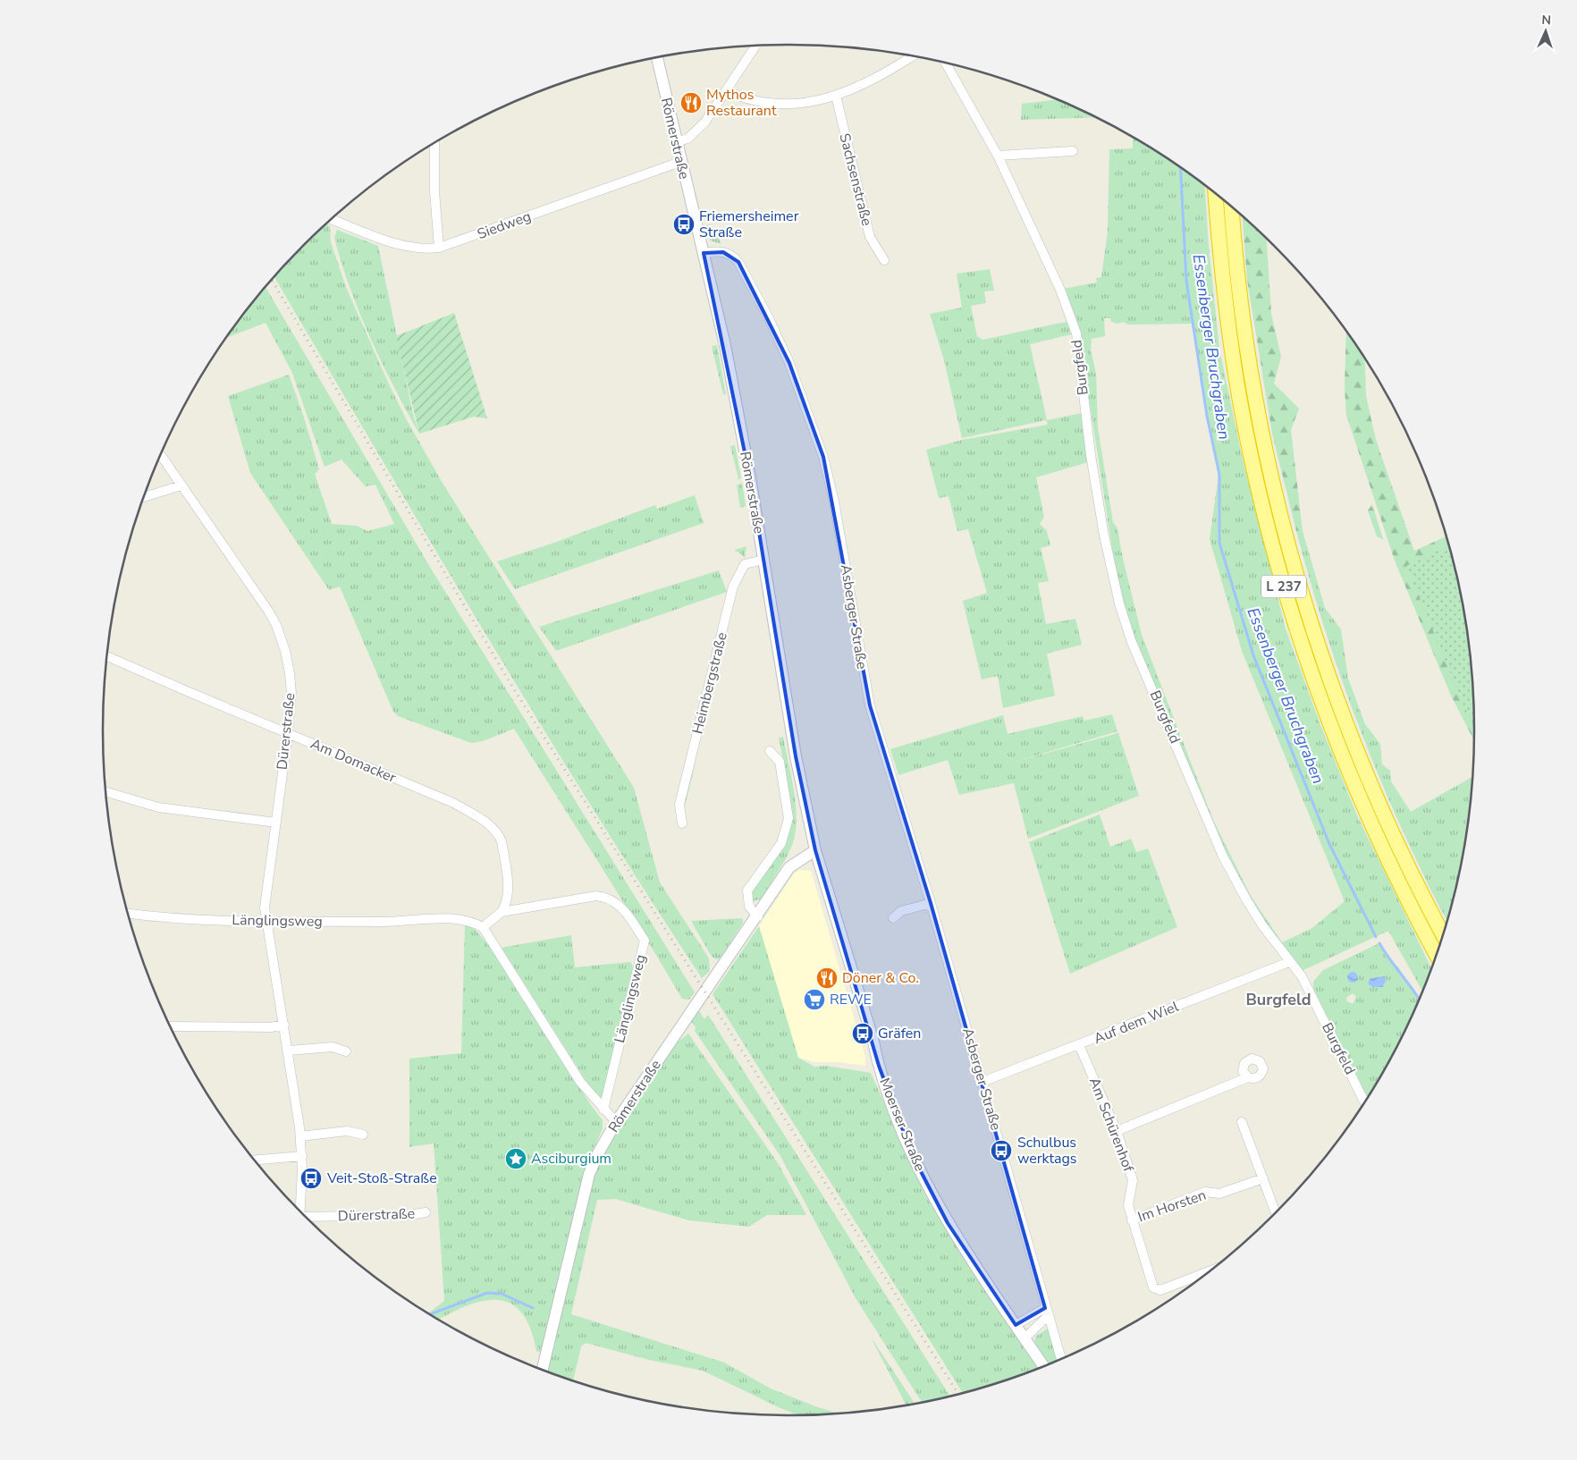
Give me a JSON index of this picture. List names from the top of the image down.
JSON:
{
  "streets": {
    "highway": ["L 237"],
    "street": [
      "Römerstraße",
      "Sachsenstraße",
      "Siedweg",
      "Burgfeld",
      "Asberger Straße",
      "Heimbergstraße",
      "Dürerstraße",
      "Am Domacker",
      "Länglingsweg",
      "Auf dem Wiel",
      "Moerser Straße",
      "Am Schürenhof",
      "Im Horsten"
    ]
  },
  "crossings": [
    ["Römerstraße", "Siedweg"],
    ["Römerstraße", "Asberger Straße"],
    ["Römerstraße", "Heimbergstraße"],
    ["Römerstraße", "Moerser Straße"],
    ["Burgfeld", "Auf dem Wiel"],
    ["Asberger Straße", "Auf dem Wiel"],
    ["Dürerstraße", "Am Domacker"],
    ["Dürerstraße", "Länglingsweg"],
    ["Am Domacker", "Länglingsweg"],
    ["Auf dem Wiel", "Am Schürenhof"],
    ["Am Schürenhof", "Im Horsten"]
  ],
  "districts": ["Burgfeld"],
  "water": ["Essenberger Bruchgraben"],
  "places": {
    "restaurant": ["Mythos Restaurant", "Döner & Co."],
    "bus stop": [
      "Friemersheimer Straße",
      "Gräfen",
      "Schulbus werktags",
      "Veit-Stoß-Straße"
    ],
    "supermarket": ["REWE"],
    "place": ["Asciburgium"]
  },
  "north": "top"
}
